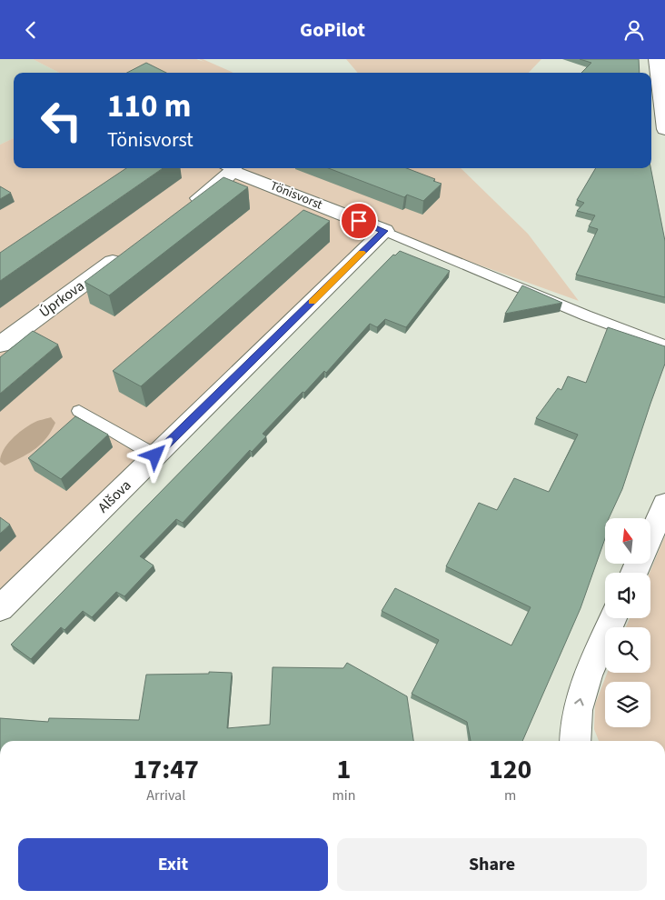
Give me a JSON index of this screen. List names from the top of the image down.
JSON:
{
  "streets": {
    "street": ["Tönisvorst", "Úprkova", "Alšova"]
  },
  "crossings": [
    ["Tönisvorst", "Alšova"]
  ],
  "north": "top",
  "page": {
    "header": "GoPilot",
    "turn": ["110 m", "Tönisvorst"],
    "eta": [
      "17:47",
      "Arrival",
      "1",
      "min",
      "120",
      "m"
    ],
    "buttons": ["Exit", "Share"]
  }
}
